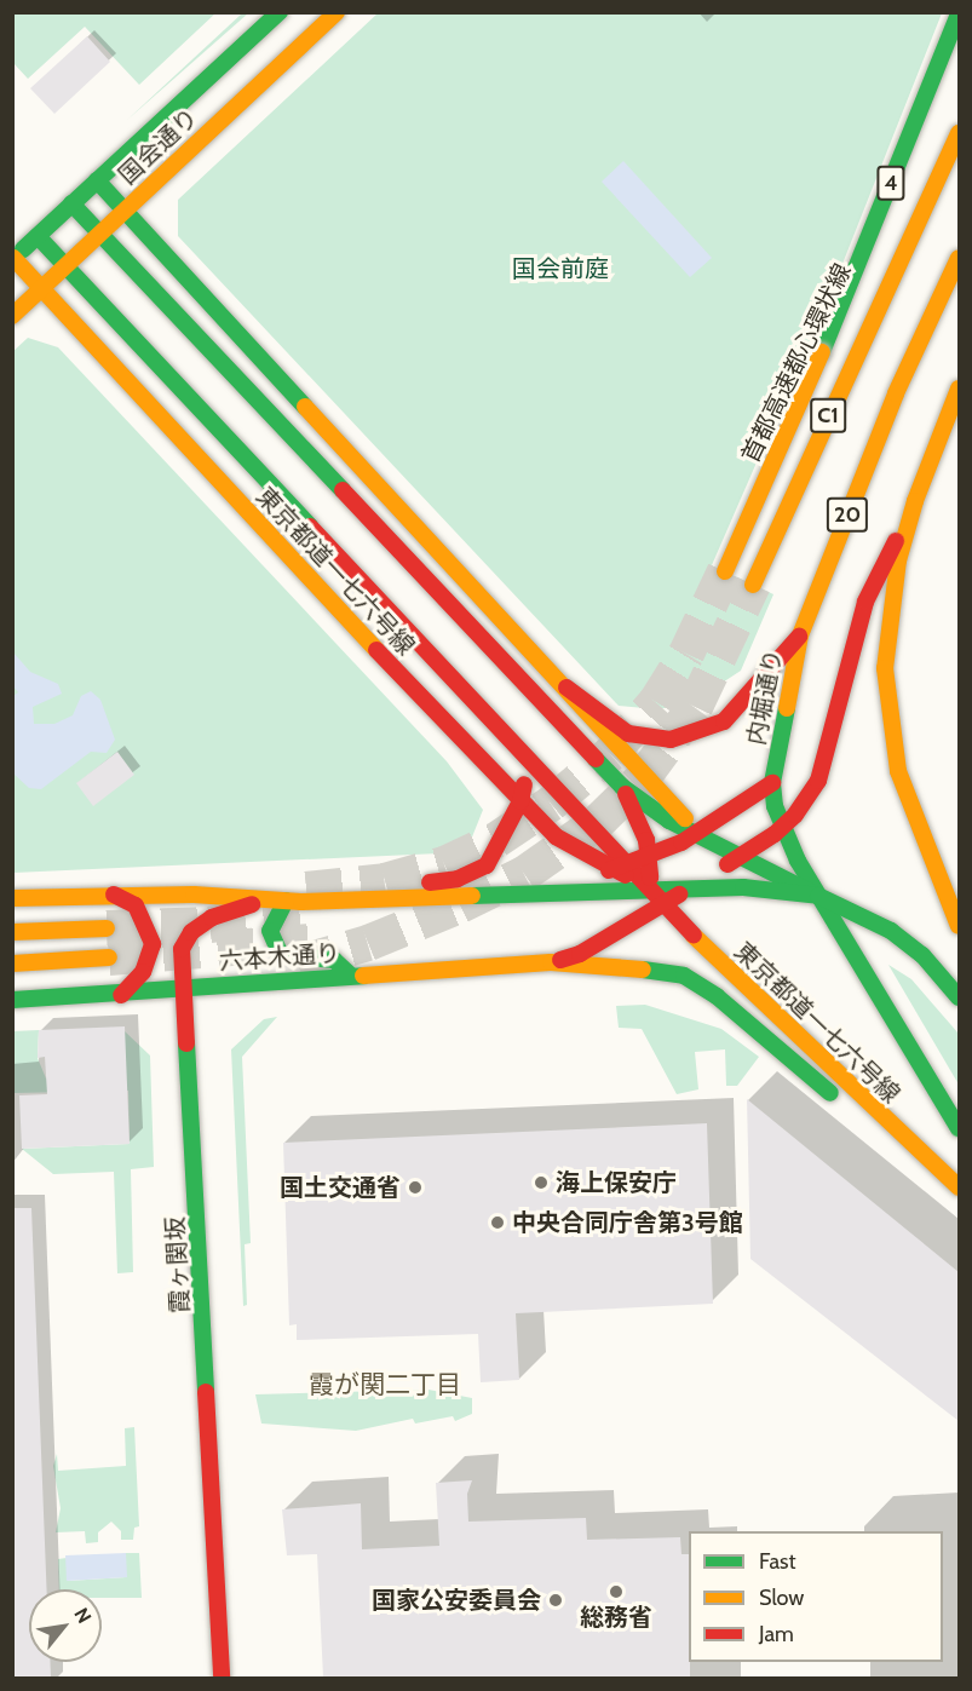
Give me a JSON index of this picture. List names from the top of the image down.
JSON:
{
  "streets": {
    "main road": [
      "国会通り",
      "4",
      "首都高速都心環状線",
      "C1",
      "20",
      "東京都道一七六号線",
      "内堀通り",
      "六本木通り",
      "霞ヶ関坂"
    ]
  },
  "crossings": [
    ["国会通り", "東京都道一七六号線"],
    ["4", "首都高速都心環状線"],
    ["六本木通り", "霞ヶ関坂"]
  ],
  "districts": ["霞が関二丁目"],
  "parks": ["国会前庭"],
  "places": [
    "海上保安庁",
    "国土交通省",
    "中央合同庁舎第3号館",
    "総務省",
    "国家公安委員会"
  ],
  "legend": ["Fast", "Slow", "Jam"],
  "north": "top right"
}
